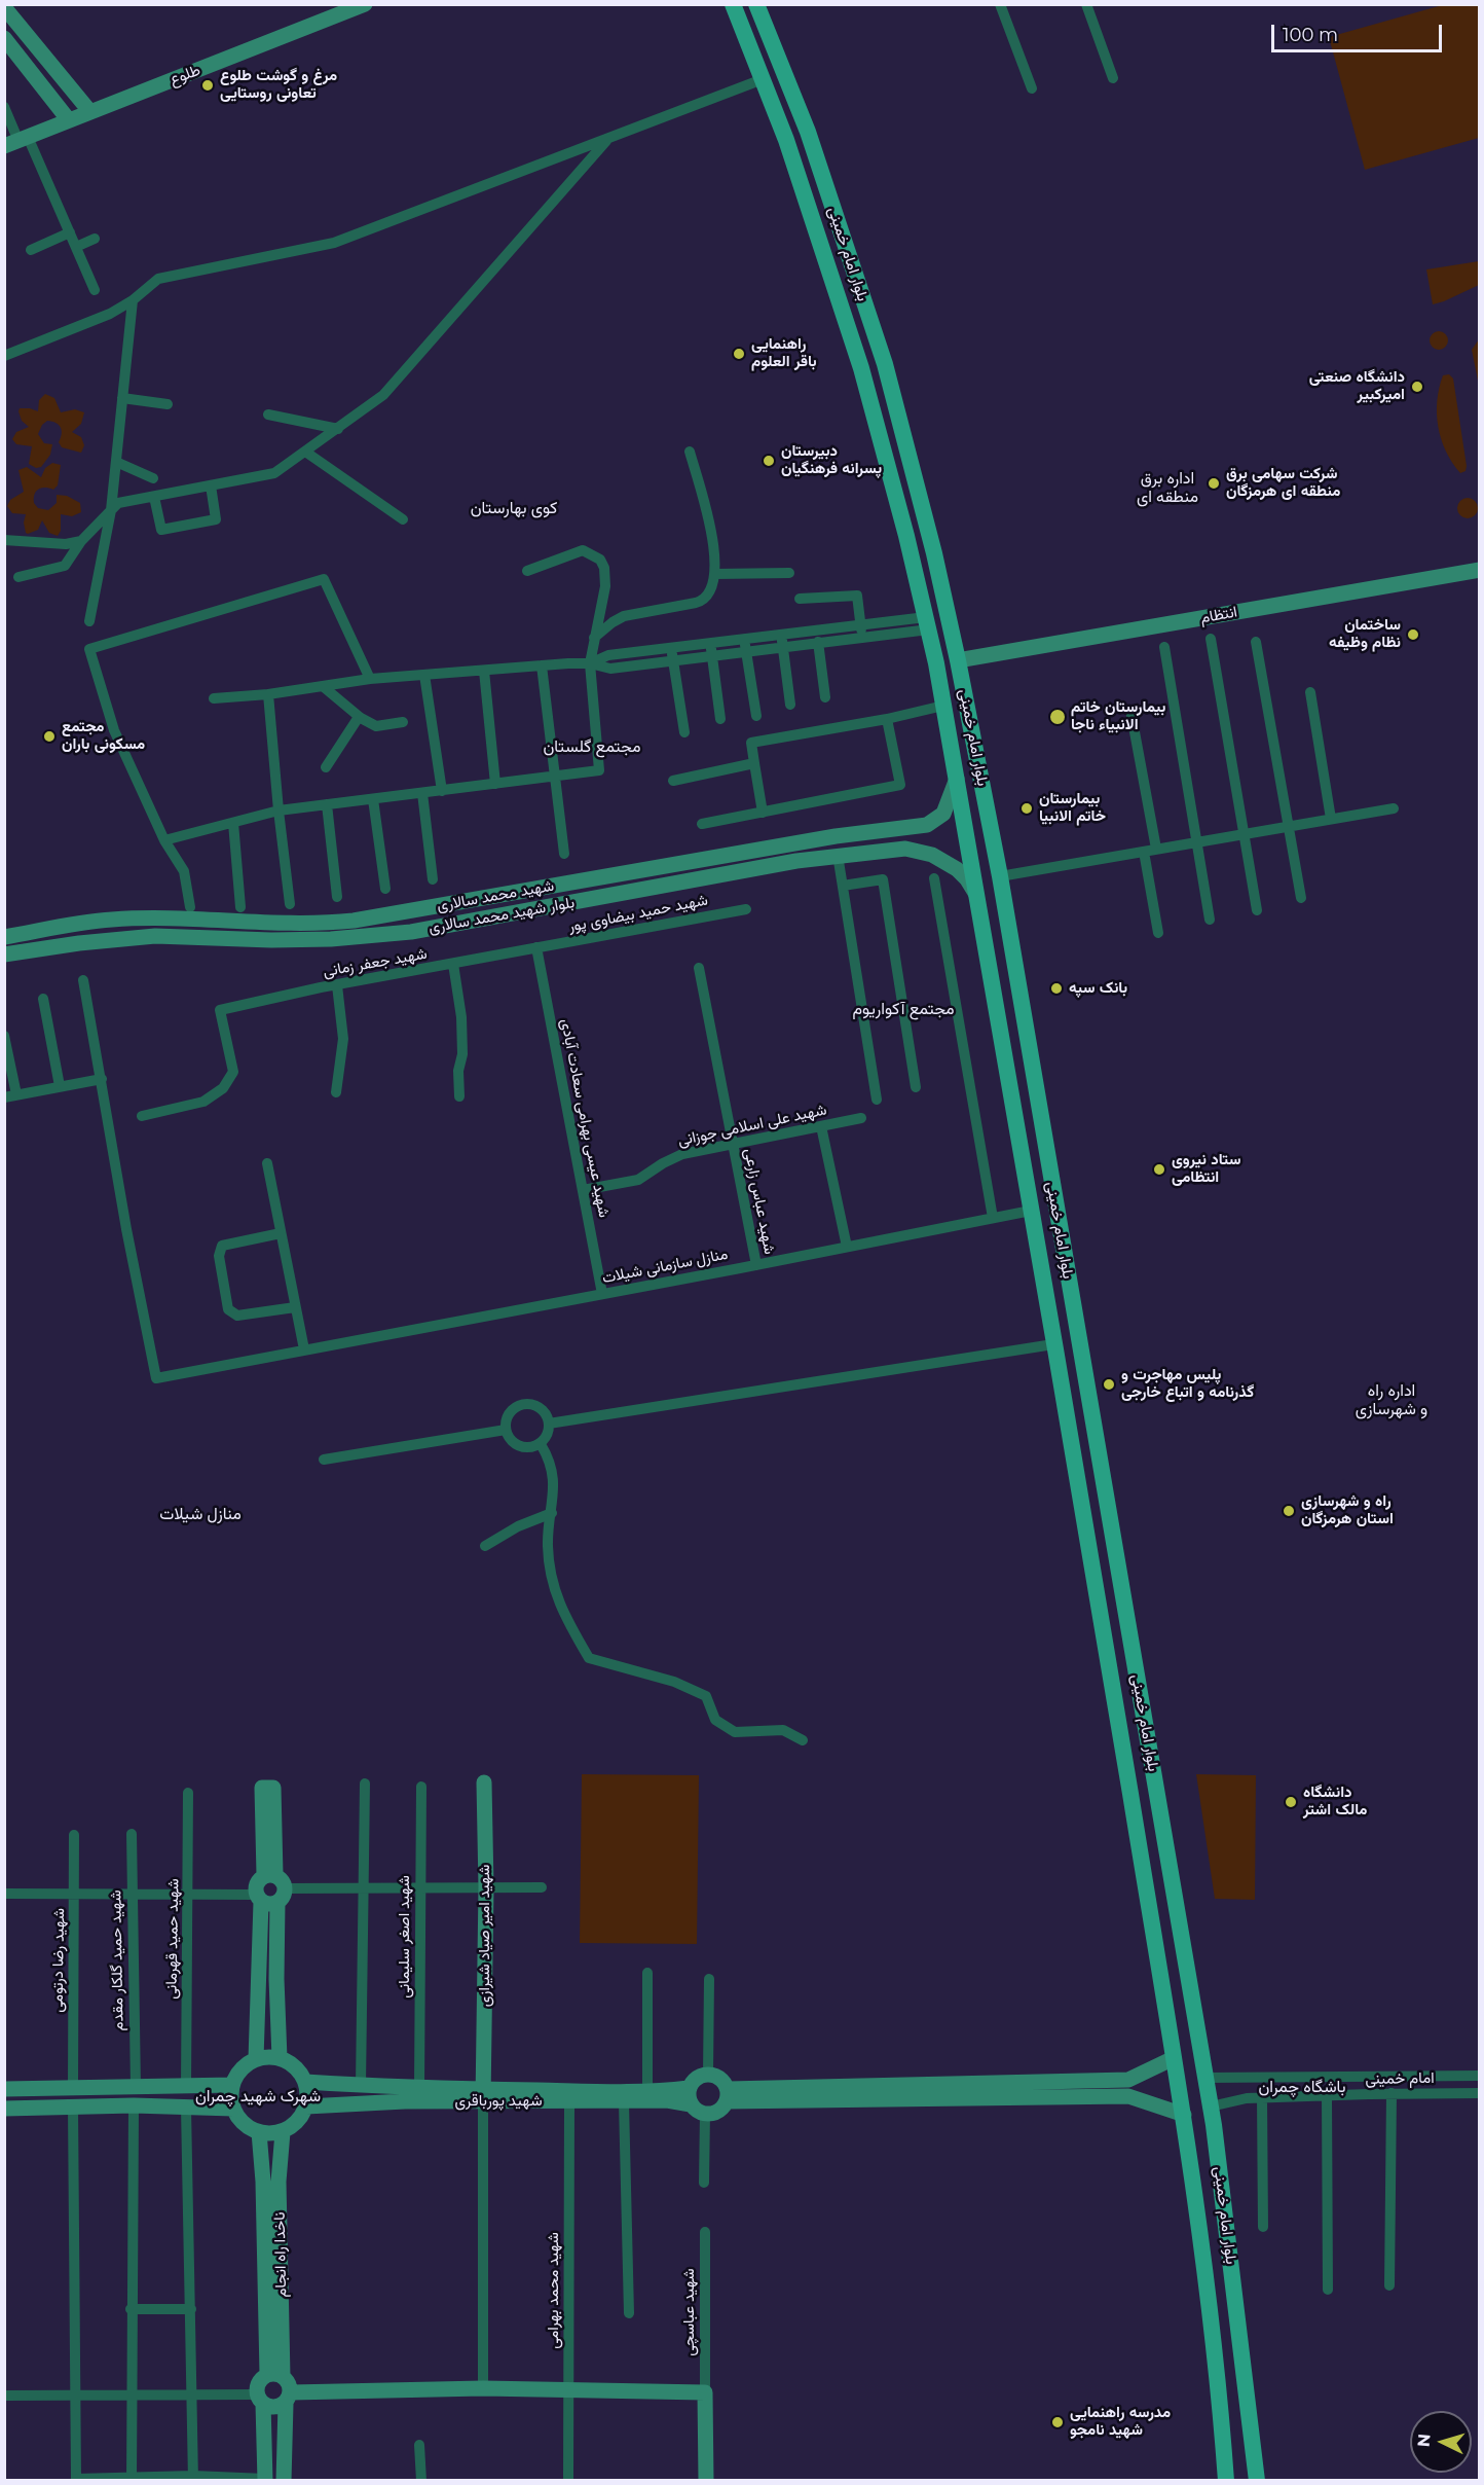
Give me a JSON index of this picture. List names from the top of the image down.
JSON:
{
  "streets": {
    "main road": ["بلوار امام خمینی"],
    "street": [
      "طلوع",
      "انتظام",
      "شهید محمد سالاری",
      "شهید حمید بیضاوی پور",
      "بلوار شهید محمد سالاری",
      "شهید جعفر زمانی",
      "شهید عیسی بهرامی سعادت آبادی",
      "شهید علی اسلامی جوزانی",
      "شهید عباس زارعی",
      "منازل سازمانی شیلات",
      "شهید امیر صیاد شیرازی",
      "شهید اصغر سلیمانی",
      "شهید حمید قهرمانی",
      "شهید رضا درتومی",
      "شهید حمید گلکار مقدم",
      "امام خمینی",
      "شهید پورباقری",
      "ناخدا راه انجام",
      "شهید محمد بهرامی",
      "شهید عباسچی"
    ]
  },
  "crossings": [
    ["بلوار امام خمینی", "انتظام"],
    ["بلوار امام خمینی", "شهید محمد سالاری"],
    ["بلوار امام خمینی", "بلوار شهید محمد سالاری"],
    ["بلوار امام خمینی", "منازل سازمانی شیلات"],
    ["بلوار امام خمینی", "امام خمینی"],
    ["شهید حمید بیضاوی پور", "شهید جعفر زمانی"],
    ["شهید حمید بیضاوی پور", "شهید عیسی بهرامی سعادت آبادی"],
    ["شهید جعفر زمانی", "شهید عیسی بهرامی سعادت آبادی"],
    ["شهید عیسی بهرامی سعادت آبادی", "شهید علی اسلامی جوزانی"],
    ["شهید عیسی بهرامی سعادت آبادی", "منازل سازمانی شیلات"],
    ["شهید علی اسلامی جوزانی", "شهید عباس زارعی"],
    ["شهید عباس زارعی", "منازل سازمانی شیلات"],
    ["شهید امیر صیاد شیرازی", "شهید پورباقری"],
    ["شهید اصغر سلیمانی", "شهید پورباقری"],
    ["شهید پورباقری", "ناخدا راه انجام"],
    ["شهید پورباقری", "شهید محمد بهرامی"]
  ],
  "districts": [
    "اداره برق منطقه ای",
    "کوی بهارستان",
    "مجتمع گلستان",
    "مجتمع آکواریوم",
    "اداره راه و شهرسازی",
    "منازل شیلات",
    "باشگاه چمران",
    "شهرک شهید چمران"
  ],
  "places": [
    "مرغ و گوشت طلوع تعاونی روستایی",
    "راهنمایی باقر العلوم",
    "دانشگاه صنعتی امیرکبیر",
    "دبیرستان پسرانه فرهنگیان",
    "شرکت سهامی برق منطقه ای هرمزگان",
    "ساختمان نظام وظیفه",
    "بیمارستان خاتم الانبیاء ناجا",
    "مجتمع مسکونی باران",
    "بیمارستان خاتم الانبیا",
    "بانک سپه",
    "ستاد نیروی انتظامی",
    "پلیس مهاجرت و گذرنامه و اتباع خارجى",
    "راه و شهرسازی استان هرمزگان",
    "دانشگاه مالک اشتر",
    "مدرسه راهنمایی شهید نامجو"
  ],
  "scale_bar": "100 m",
  "north": "left"
}
